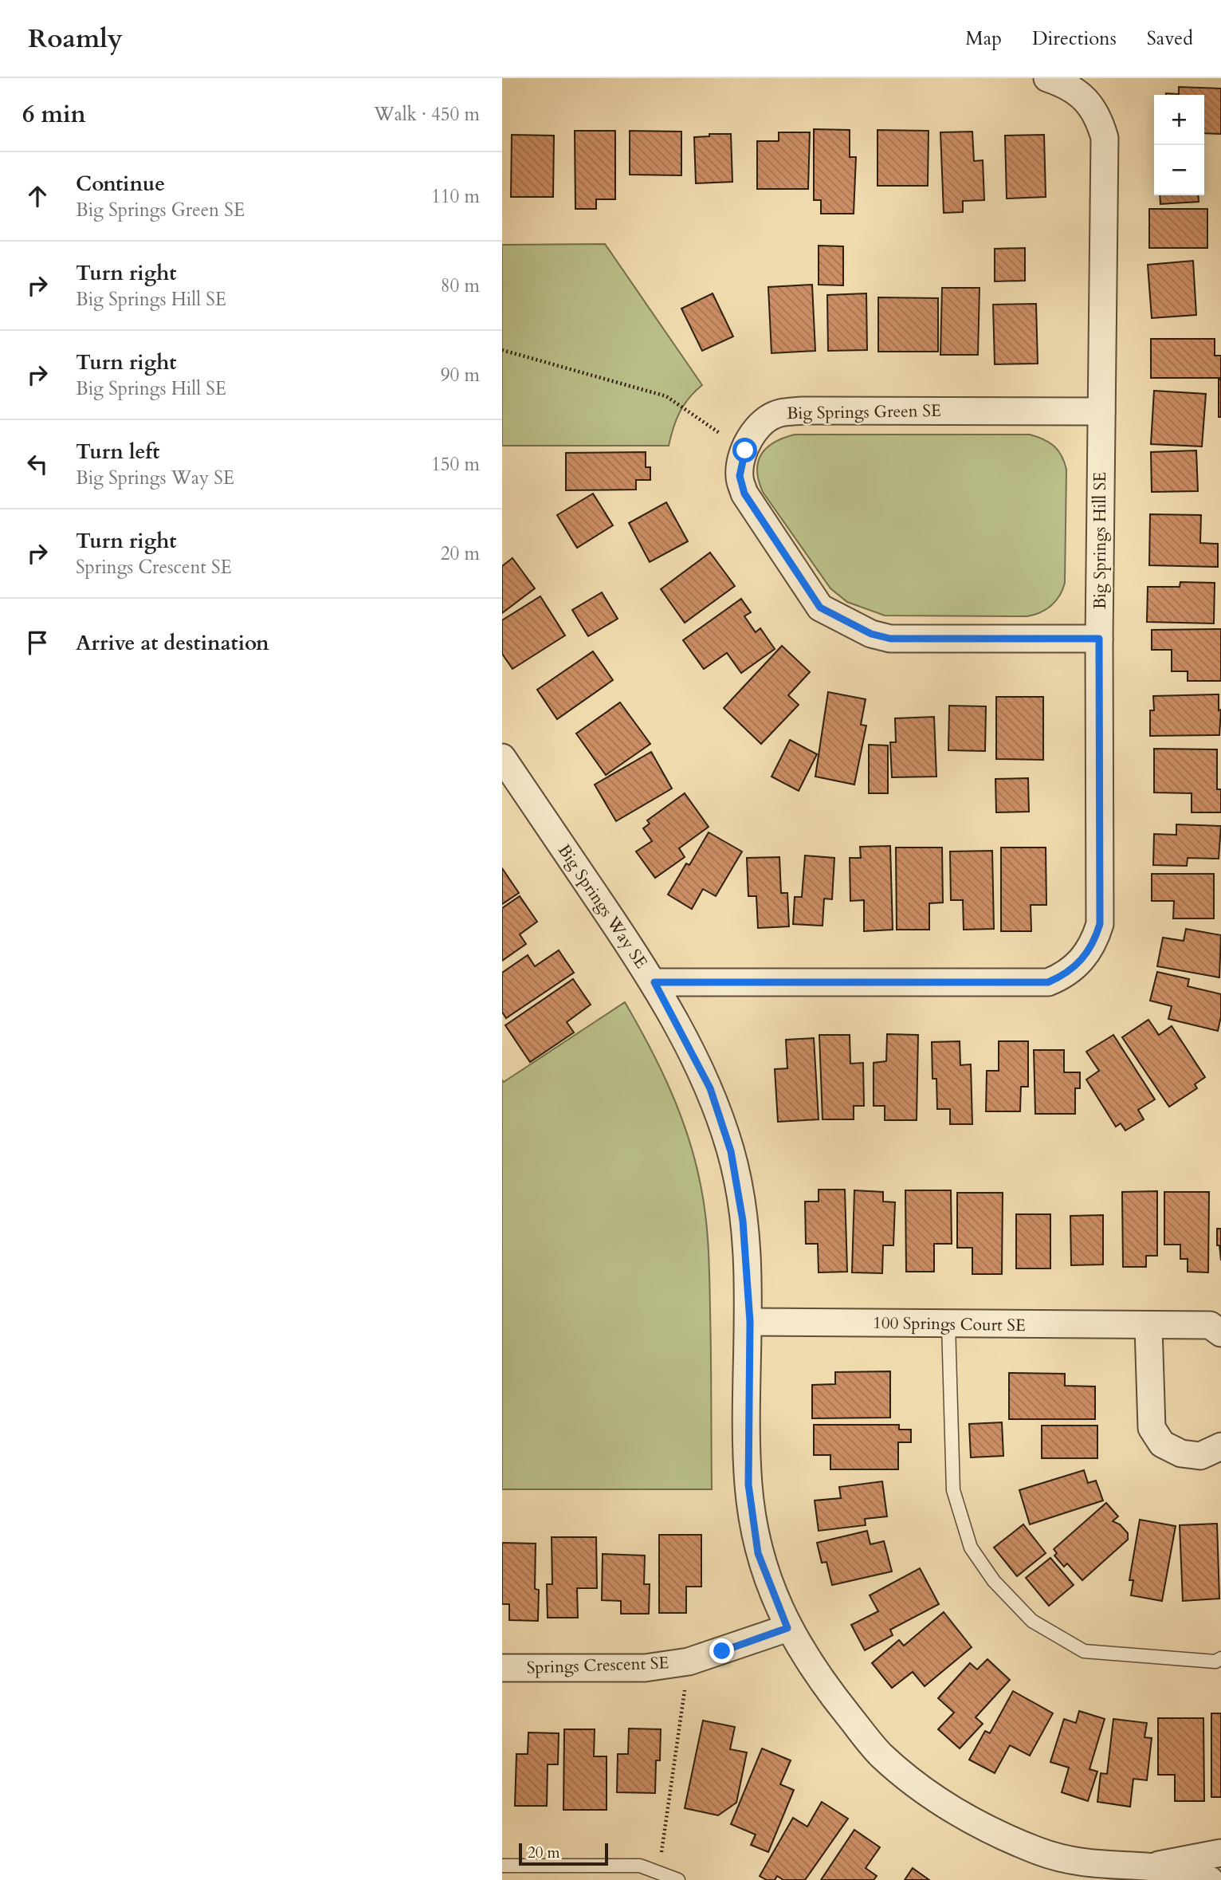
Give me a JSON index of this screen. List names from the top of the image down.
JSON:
{
  "streets": {
    "street": [
      "Big Springs Green SE",
      "Big Springs Hill SE",
      "Big Springs Way SE",
      "100 Springs Court SE",
      "Springs Crescent SE"
    ]
  },
  "crossings": [
    ["Big Springs Green SE", "Big Springs Hill SE"],
    ["Big Springs Hill SE", "Big Springs Way SE"],
    ["Big Springs Way SE", "100 Springs Court SE"],
    ["Big Springs Way SE", "Springs Crescent SE"]
  ],
  "scale_bar": "20 m",
  "page": {
    "header": "Roamly",
    "nav": ["Map", "Directions", "Saved"],
    "heading": ["6 min", "Walk · 450 m"],
    "map_buttons": ["+", "−"],
    "list": [
      ["Continue", "Big Springs Green SE", "110 m"],
      ["Turn right", "Big Springs Hill SE", "80 m"],
      ["Turn right", "Big Springs Hill SE", "90 m"],
      ["Turn left", "Big Springs Way SE", "150 m"],
      ["Turn right", "Springs Crescent SE", "20 m"],
      "Arrive at destination"
    ],
    "scale": "20 m"
  }
}
